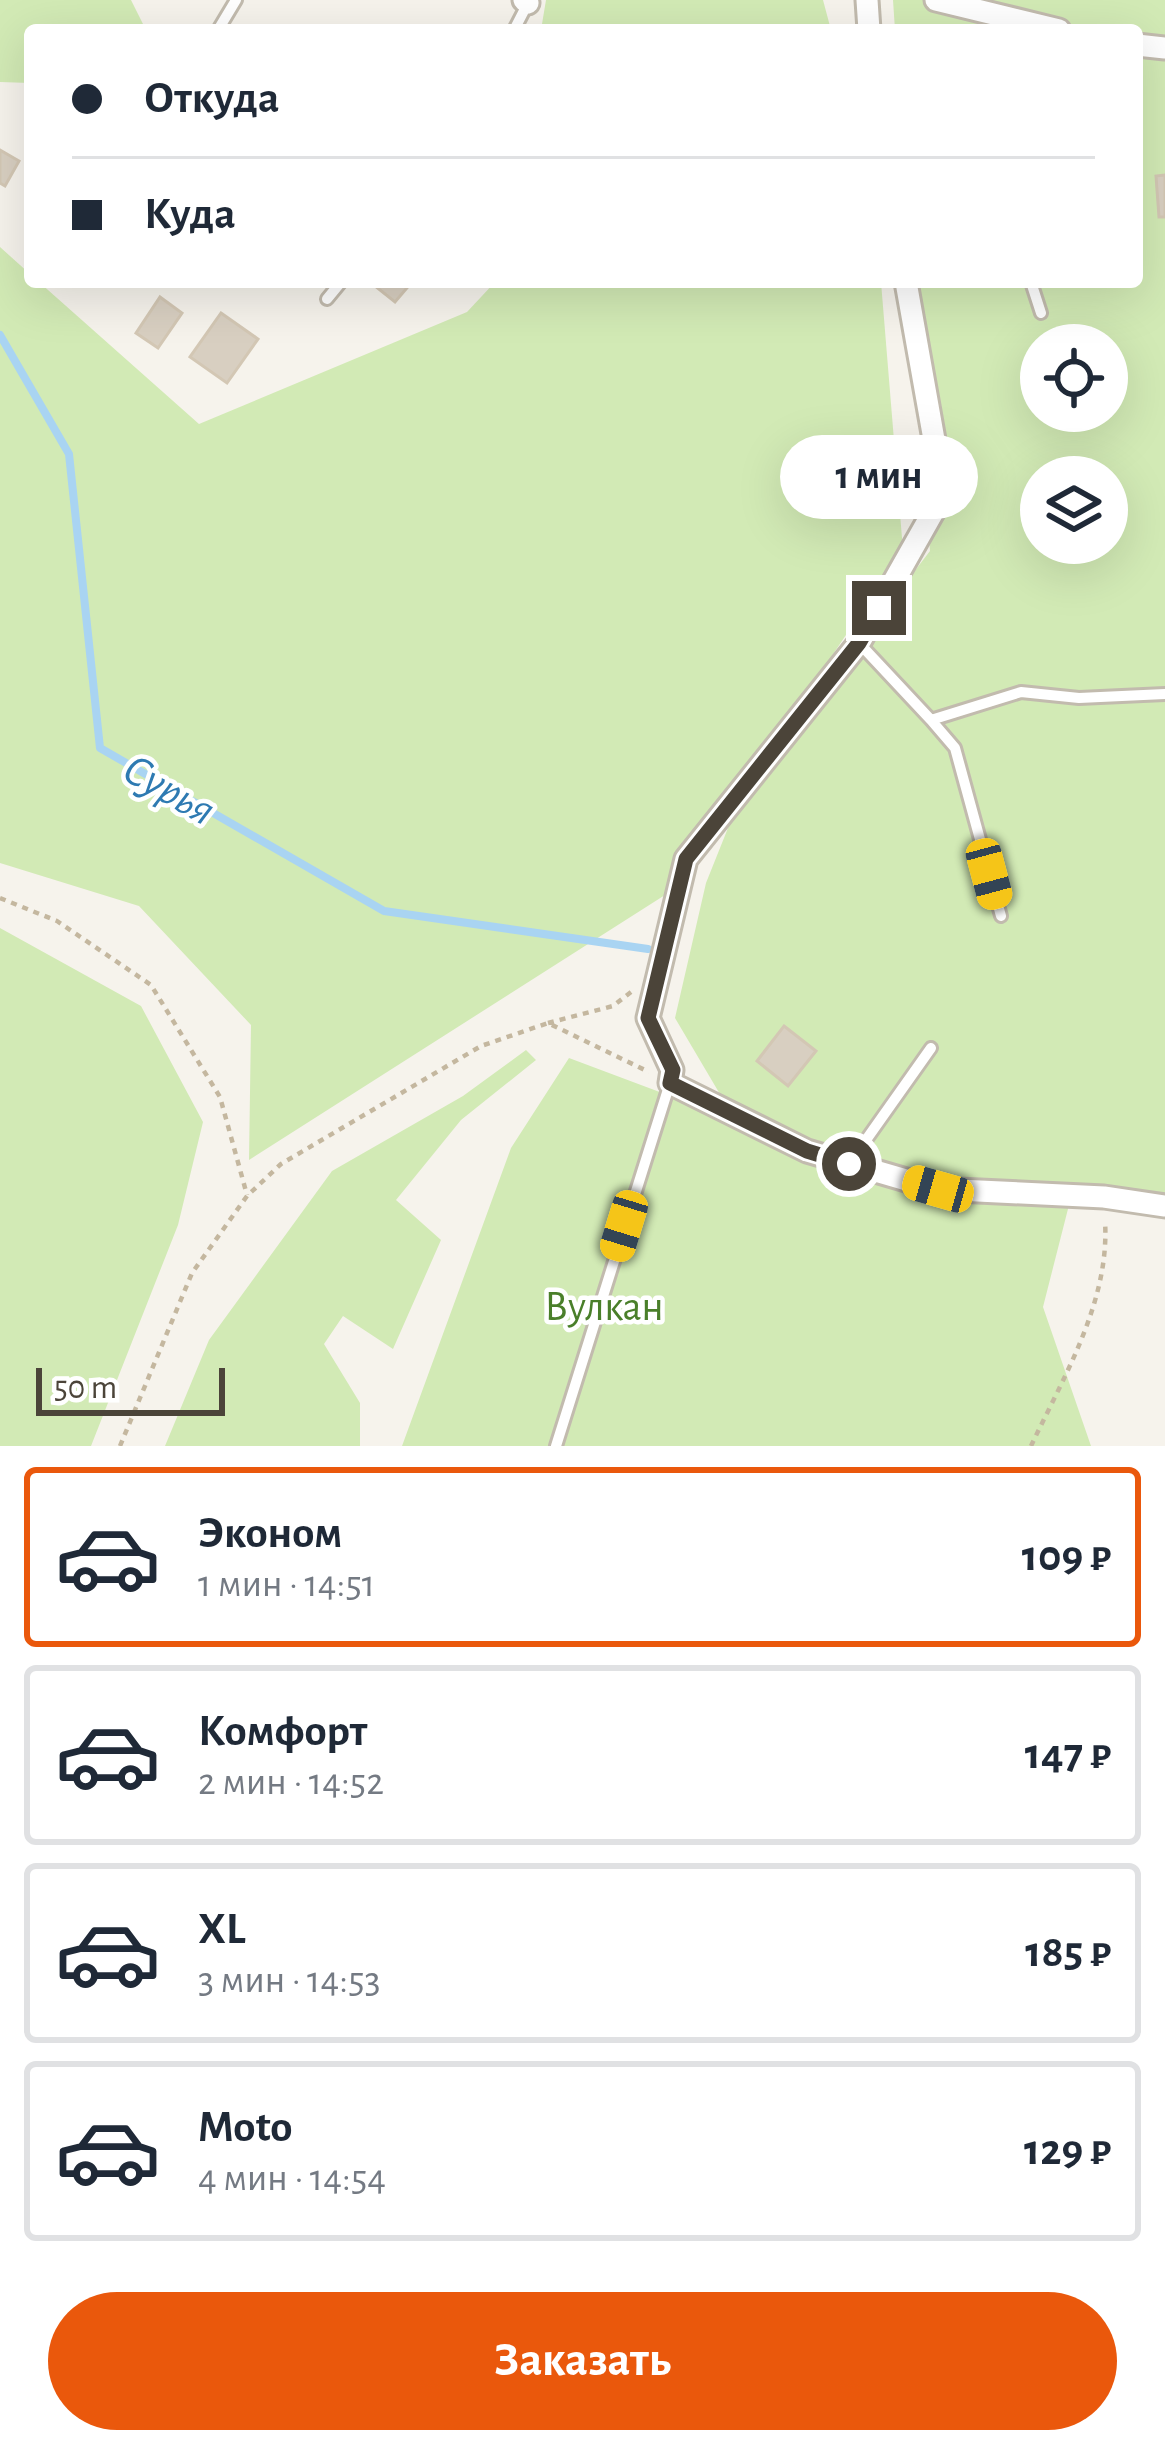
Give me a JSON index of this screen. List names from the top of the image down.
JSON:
{
  "water": ["Сурья"],
  "parks": ["Вулкан"],
  "scale_bar": "50 m",
  "page": {
    "banner": ["Откуда", "Куда"],
    "bubble": "1 мин",
    "scale": "50 m",
    "list": [
      {
        "name": "Эконом",
        "note": "1 мин · 14:51",
        "value": "109 ₽"
      },
      {
        "name": "Комфорт",
        "note": "2 мин · 14:52",
        "value": "147 ₽"
      },
      {
        "name": "XL",
        "note": "3 мин · 14:53",
        "value": "185 ₽"
      },
      {
        "name": "Moto",
        "note": "4 мин · 14:54",
        "value": "129 ₽"
      }
    ],
    "buttons": "Заказать"
  }
}
